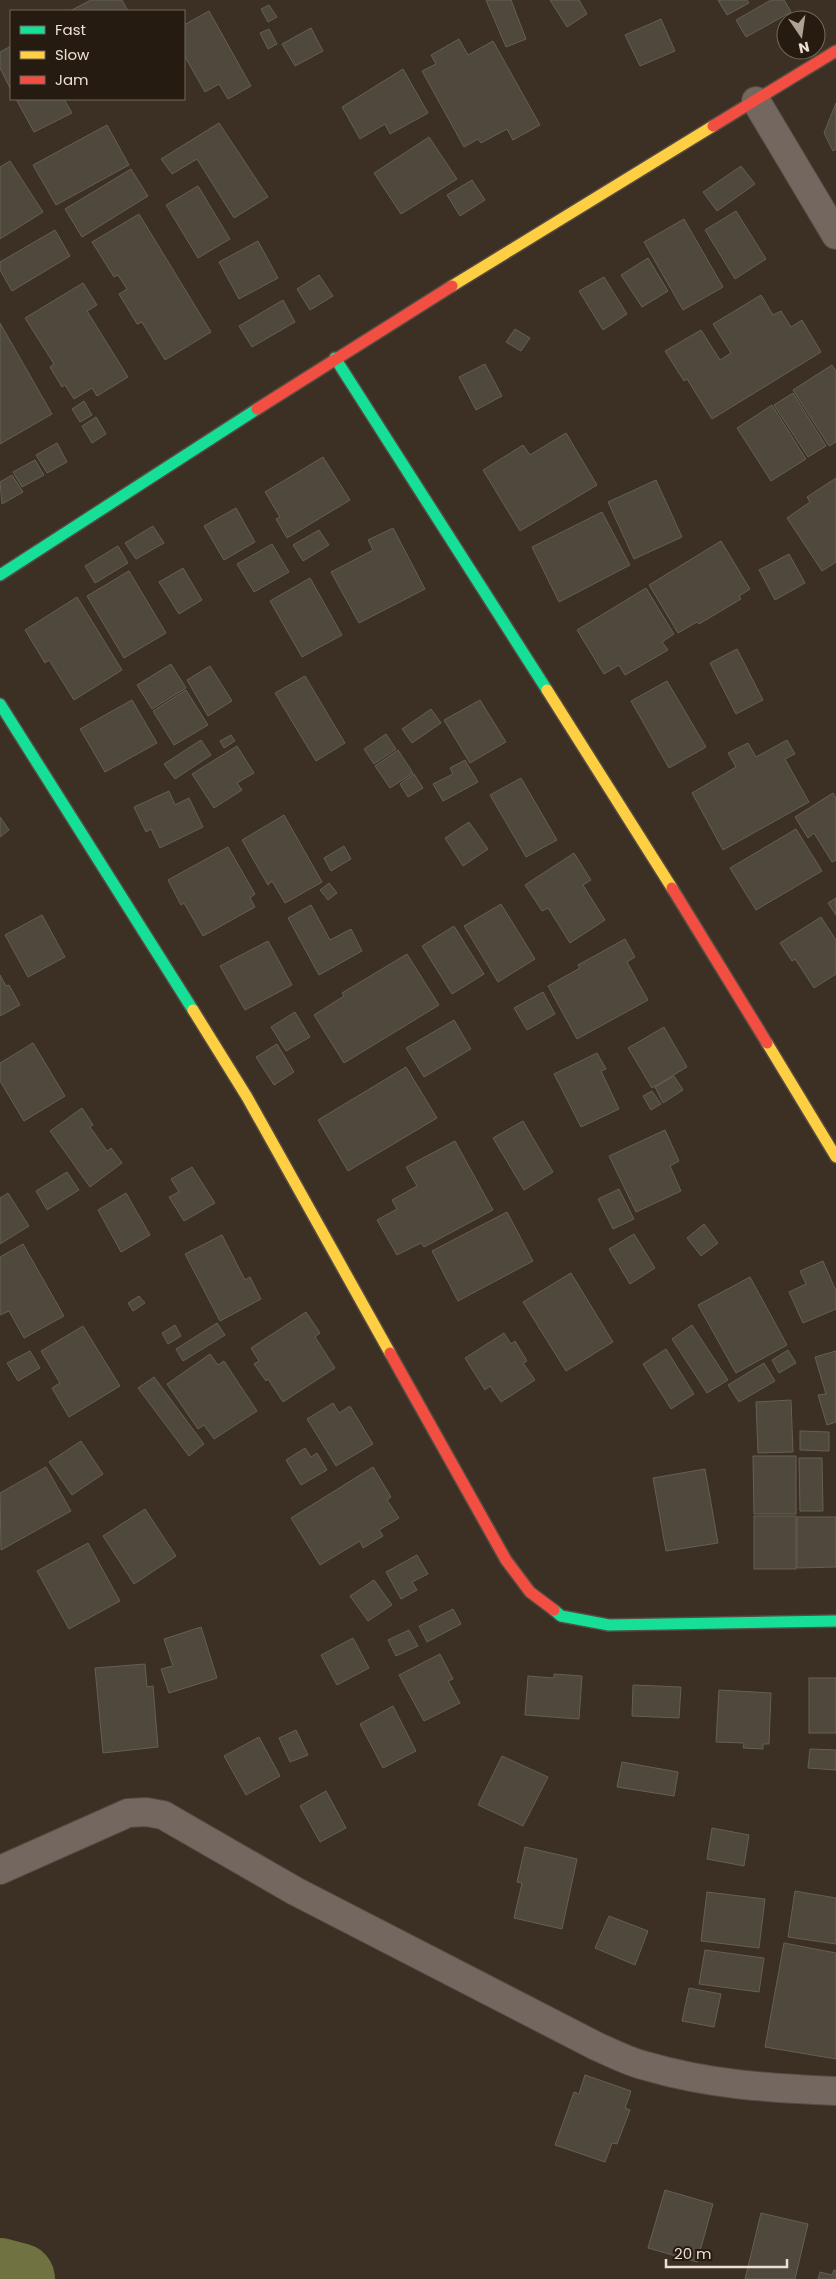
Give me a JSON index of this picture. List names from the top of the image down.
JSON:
{
  "legend": ["Fast", "Slow", "Jam"],
  "scale_bar": "20 m",
  "north": "bottom"
}
